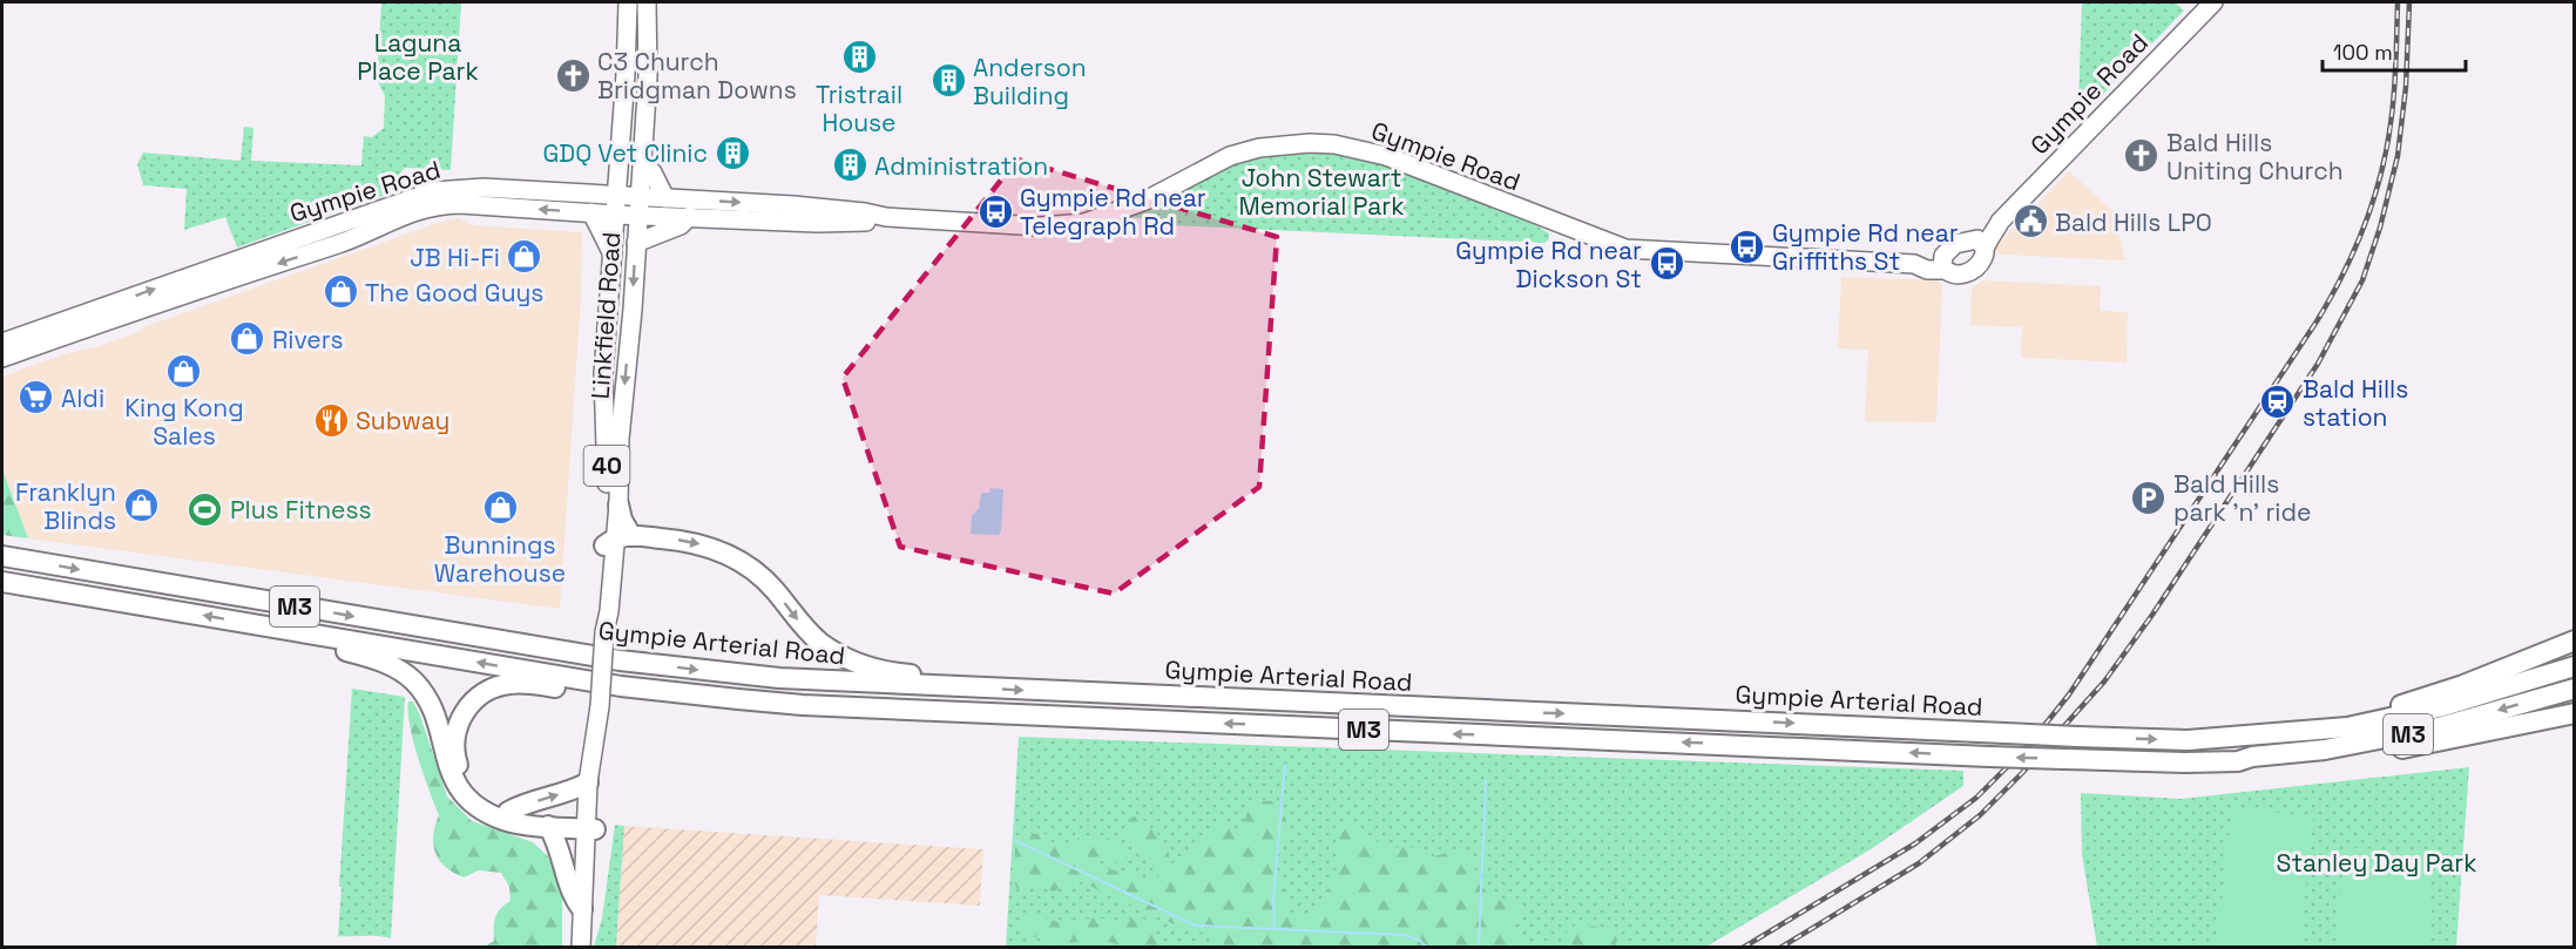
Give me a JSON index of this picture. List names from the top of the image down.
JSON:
{
  "streets": {
    "highway": ["M3", "Gympie Arterial Road"],
    "main road": ["Gympie Road", "Linkfield Road", "40"]
  },
  "crossings": [
    ["Gympie Road", "Linkfield Road"]
  ],
  "parks": ["Laguna Place Park", "John Stewart Memorial Park", "Stanley Day Park"],
  "places": {
    "building": [
      "Tristrail House",
      "Anderson Building",
      "GDQ Vet Clinic",
      "Administration"
    ],
    "church": ["C3 Church Bridgman Downs", "Bald Hills Uniting Church"],
    "bus stop": ["Gympie Rd near Telegraph Rd", "Gympie Rd near Griffiths St", "Gympie Rd near Dickson St"],
    "public building": ["Bald Hills LPO"],
    "shop": [
      "JB Hi-Fi",
      "The Good Guys",
      "Rivers",
      "King Kong Sales",
      "Franklyn Blinds",
      "Bunnings Warehouse"
    ],
    "supermarket": ["Aldi"],
    "station": ["Bald Hills station"],
    "restaurant": ["Subway"],
    "parking": ["Bald Hills park 'n' ride"],
    "sports": ["Plus Fitness"]
  },
  "scale_bar": "100 m"
}
